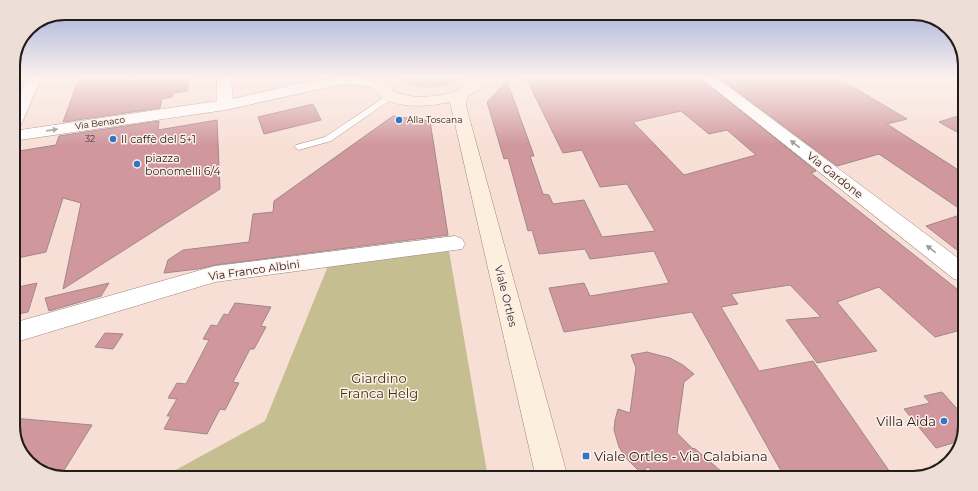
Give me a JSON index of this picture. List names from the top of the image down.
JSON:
{
  "streets": {
    "street": [
      "Via Benaco",
      "Via Gardone",
      "Via Franco Albini",
      "Viale Ortles"
    ]
  },
  "one_way": ["Via Benaco", "Via Gardone"],
  "parks": ["Giardino Franca Helg"],
  "places": {
    "other": [
      "Alla Toscana",
      "Il caffè del 5+1",
      "piazza bonomelli 6/4",
      "Villa Aida"
    ],
    "transit": ["Viale Ortles - Via Calabiana"]
  },
  "house_numbers": ["32"]
}
